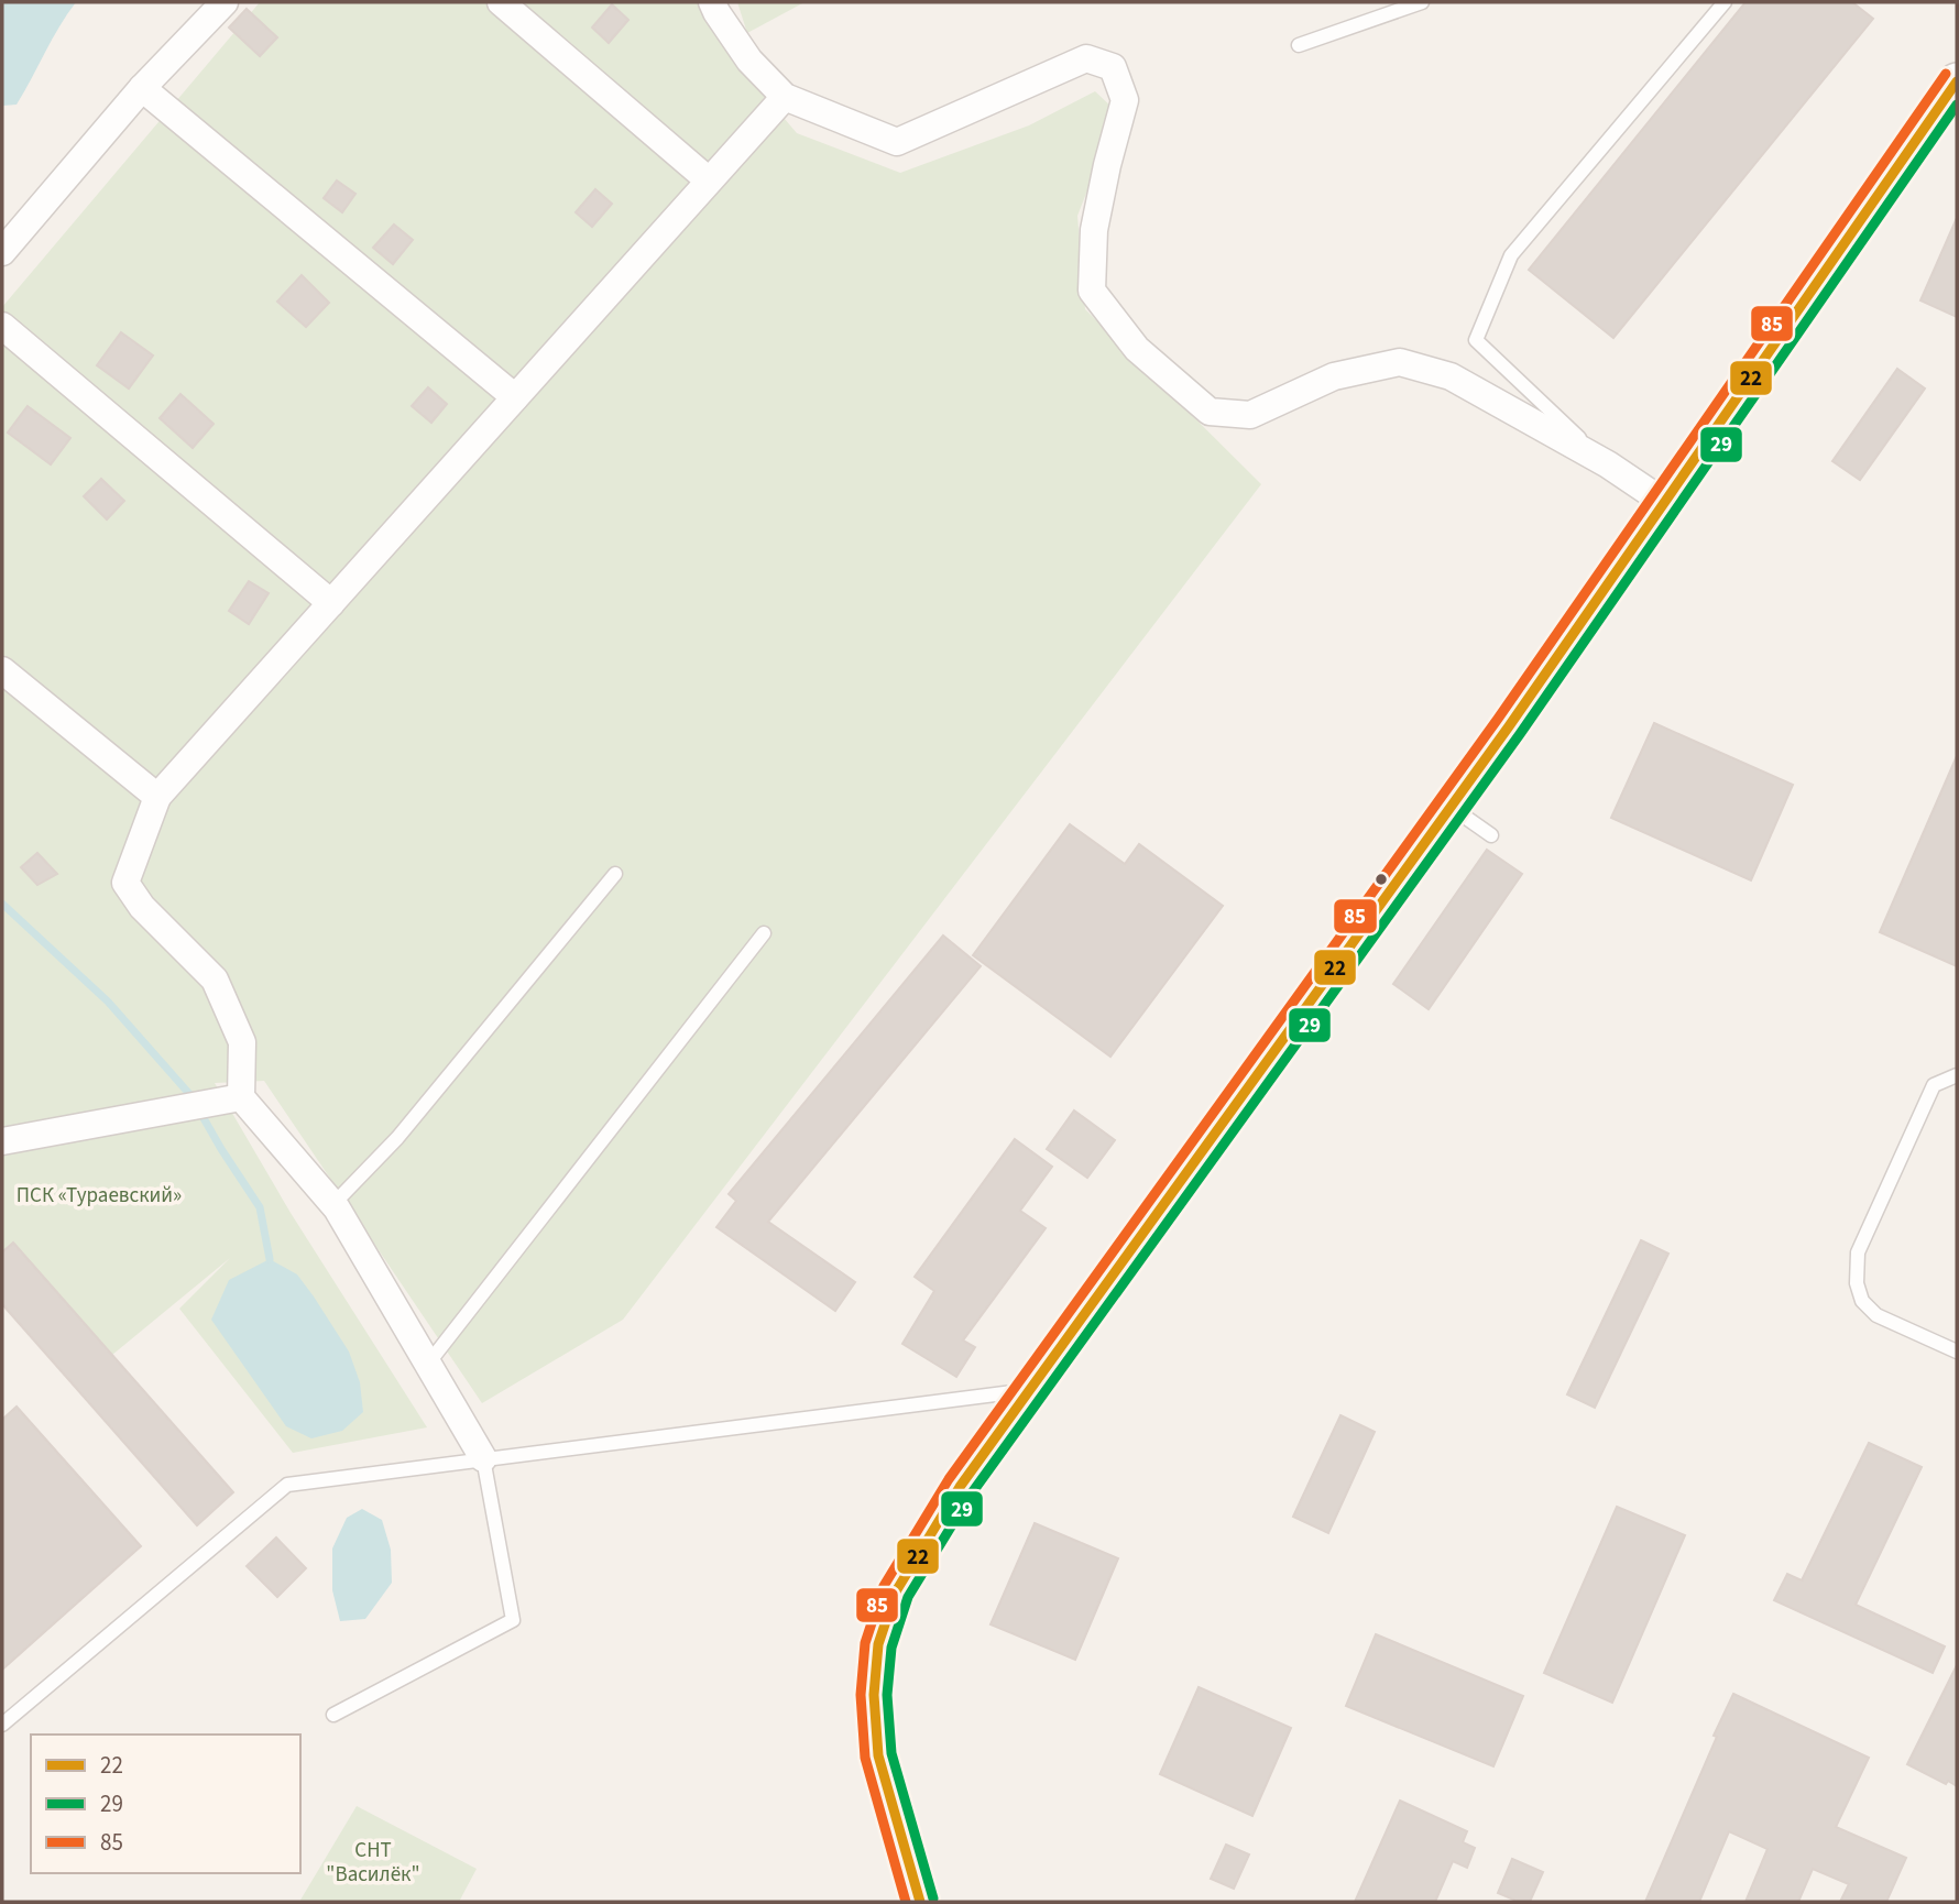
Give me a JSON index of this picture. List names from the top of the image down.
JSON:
{
  "parks": ["ПСК «Тураевский»", "СНТ \"Василёк\""],
  "lines": ["transit line 85", "transit line 22", "transit line 29"],
  "legend": ["22", "29", "85"]
}
